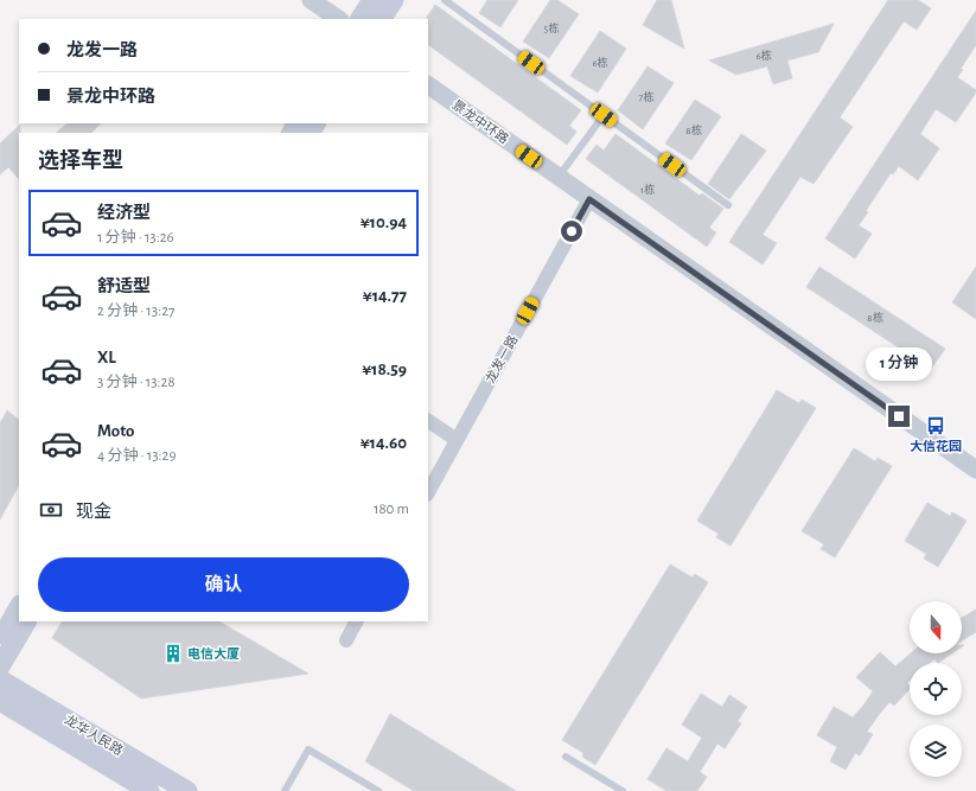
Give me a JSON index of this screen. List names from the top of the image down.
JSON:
{
  "streets": {
    "main road": ["龙华人民路"],
    "street": ["景龙中环路", "龙发一路"]
  },
  "crossings": [
    ["景龙中环路", "龙发一路"]
  ],
  "places": {
    "bus stop": ["大信花园"],
    "building": ["电信大厦"]
  },
  "house_numbers": [
    "5栋",
    "6栋",
    "6栋",
    "7栋",
    "8栋",
    "1栋",
    "8栋"
  ],
  "north": "bottom",
  "page": {
    "banner": ["龙发一路", "景龙中环路"],
    "heading": "选择车型",
    "list": [
      {
        "name": "经济型",
        "note": "1 分钟 · 13:26",
        "value": "¥10.94"
      },
      {
        "name": "舒适型",
        "note": "2 分钟 · 13:27",
        "value": "¥14.77"
      },
      {
        "name": "XL",
        "note": "3 分钟 · 13:28",
        "value": "¥18.59"
      },
      {
        "name": "Moto",
        "note": "4 分钟 · 13:29",
        "value": "¥14.60"
      }
    ],
    "bubble": "1 分钟",
    "pay": ["现金", "180 m"],
    "buttons": "确认"
  }
}
